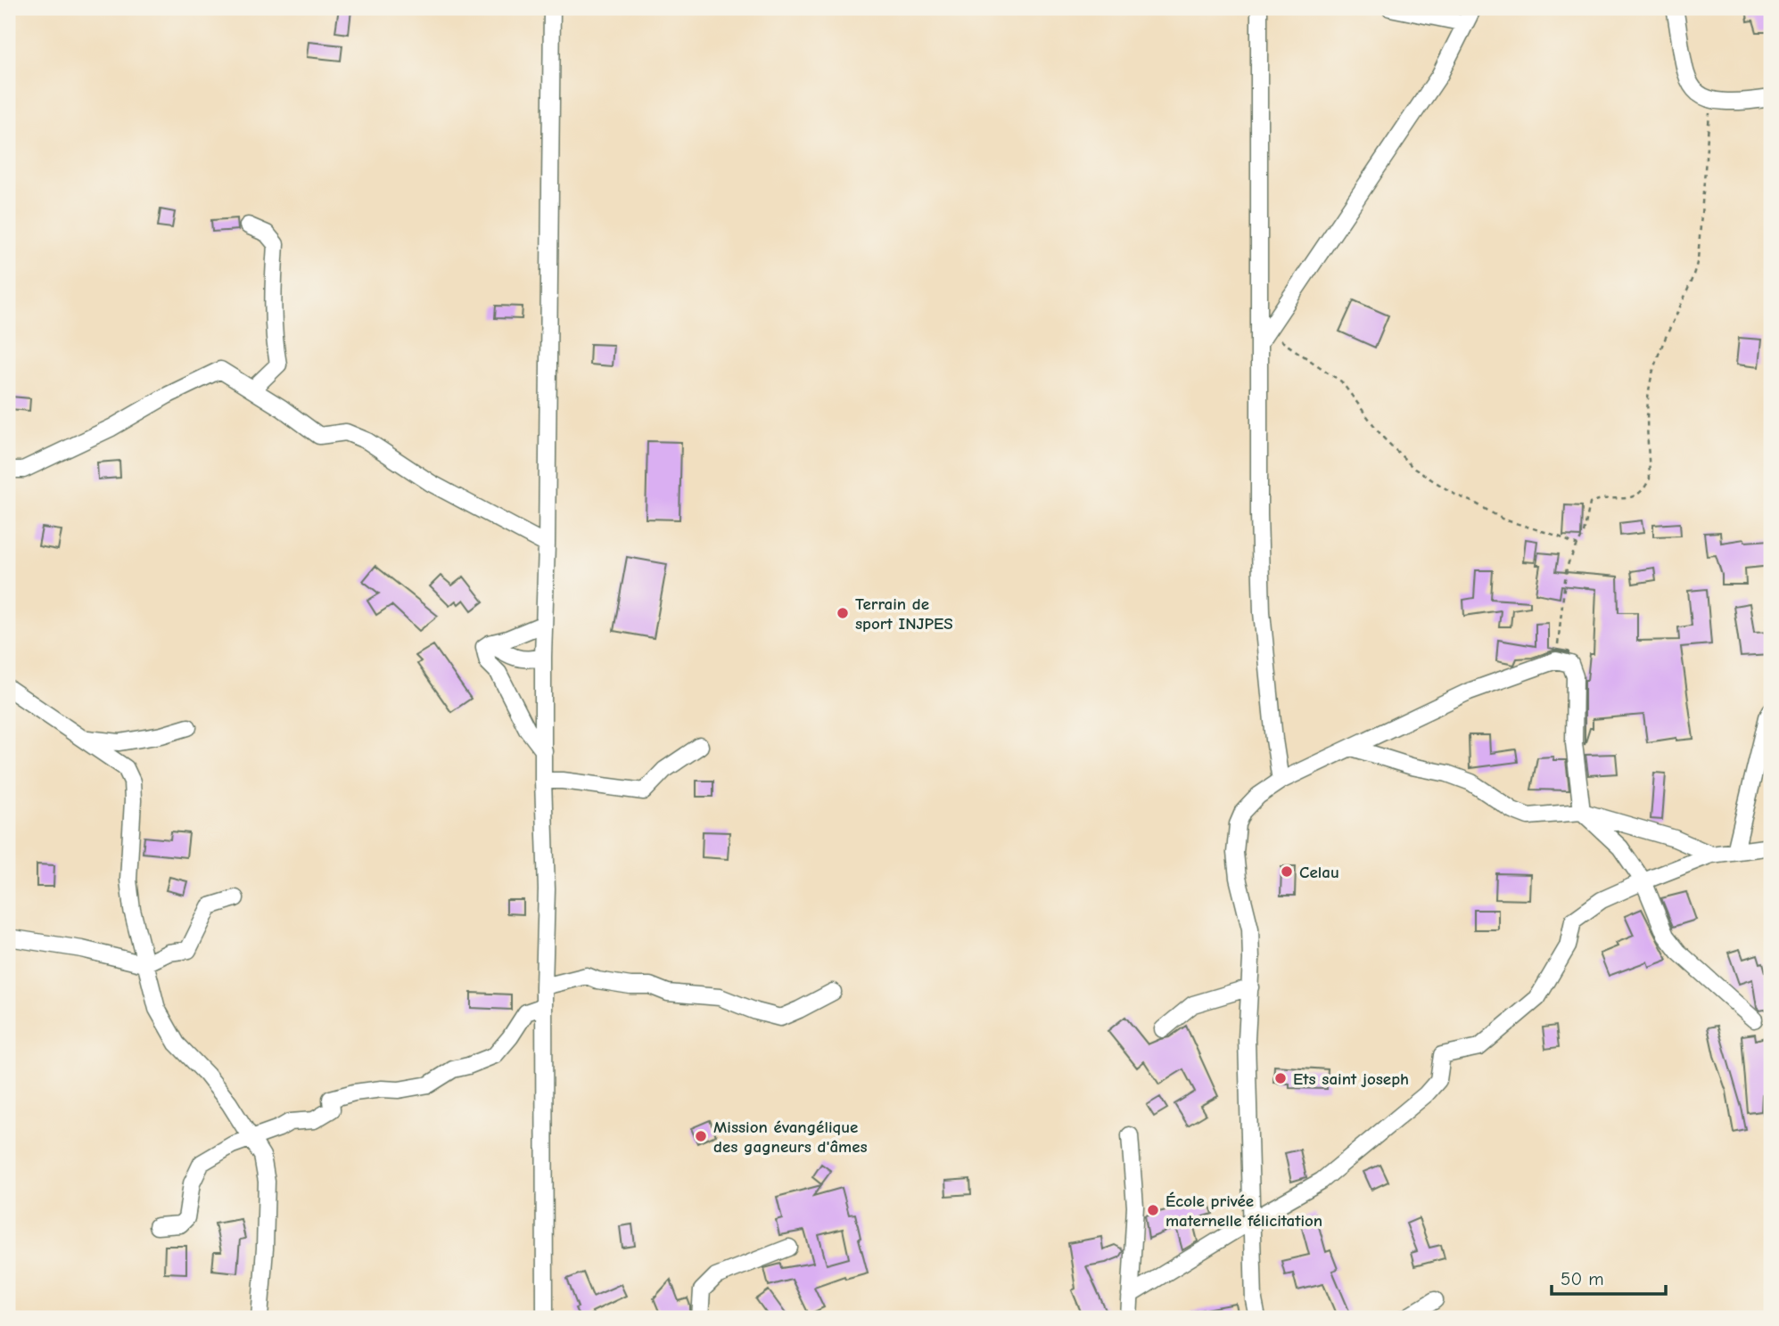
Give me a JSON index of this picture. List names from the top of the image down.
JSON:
{
  "places": [
    "Terrain de sport INJPES",
    "Celau",
    "Ets saint joseph",
    "Mission évangélique des gagneurs d'âmes",
    "École privée maternelle félicitation"
  ],
  "scale_bar": "50 m"
}
